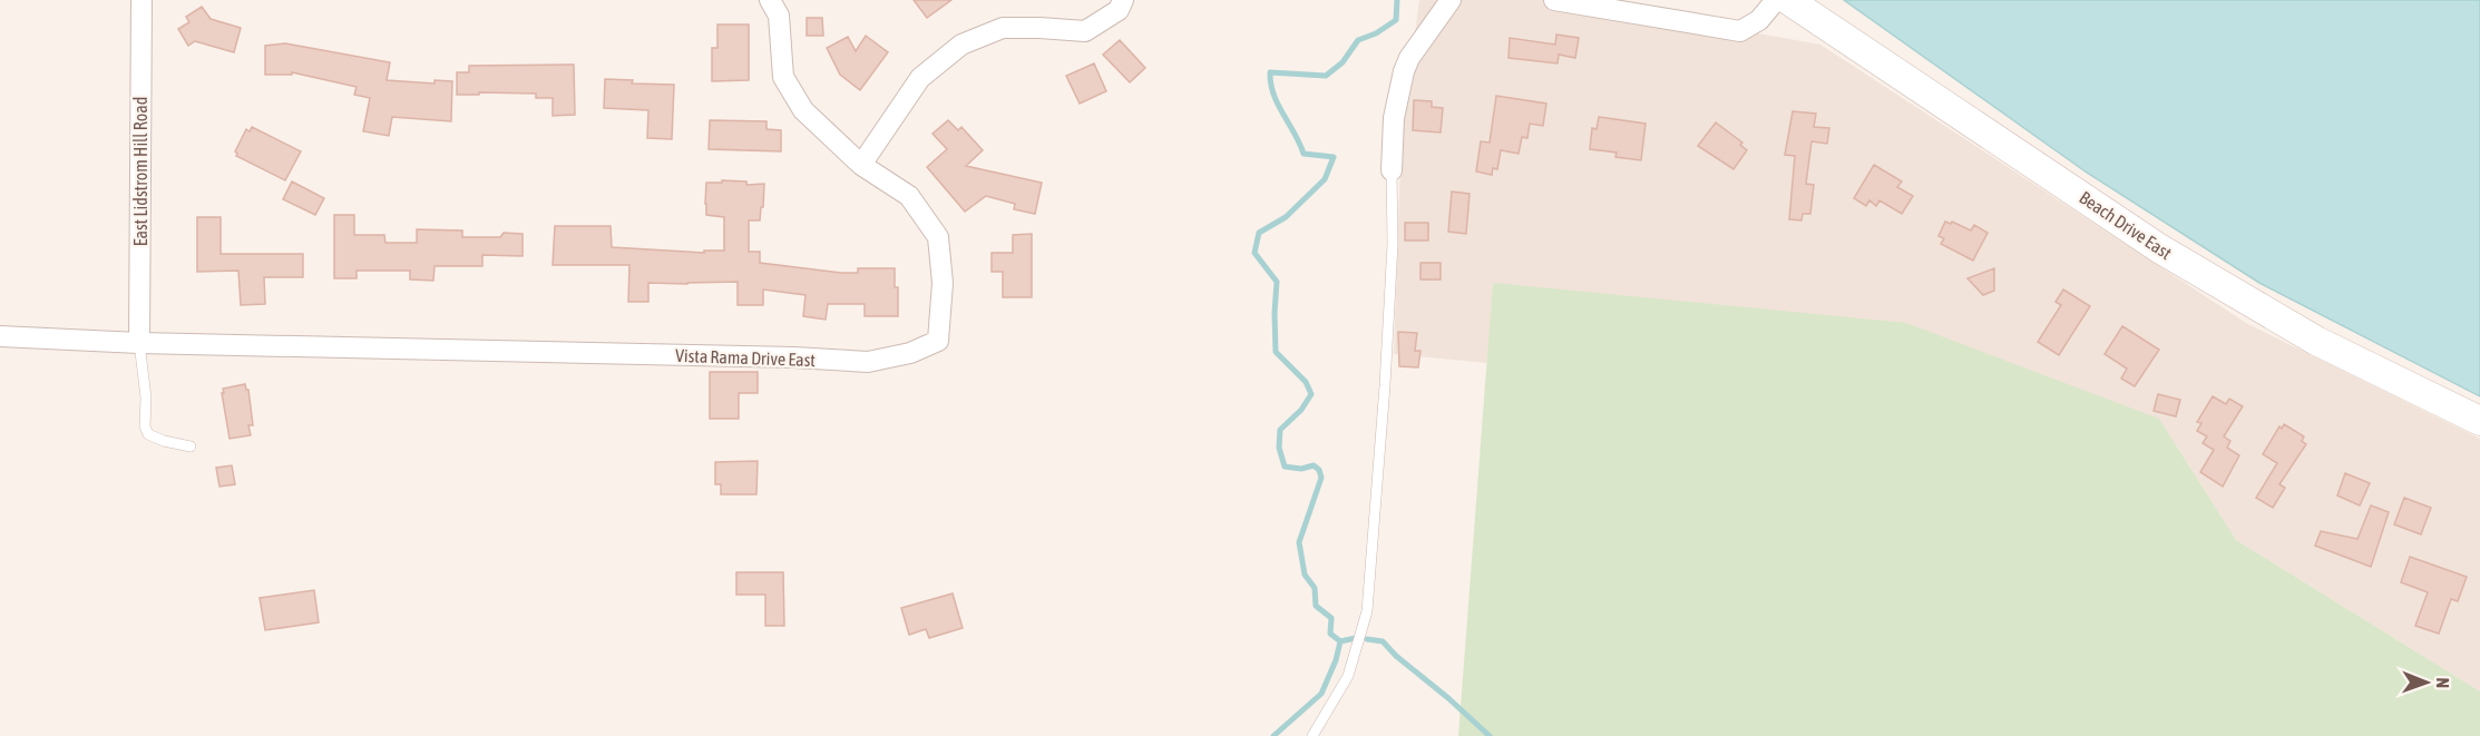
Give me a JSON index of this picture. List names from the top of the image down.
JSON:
{
  "streets": {
    "main road": ["Beach Drive East"],
    "street": ["East Lidstrom Hill Road", "Vista Rama Drive East"]
  },
  "crossings": [
    ["East Lidstrom Hill Road", "Vista Rama Drive East"]
  ],
  "north": "right"
}
